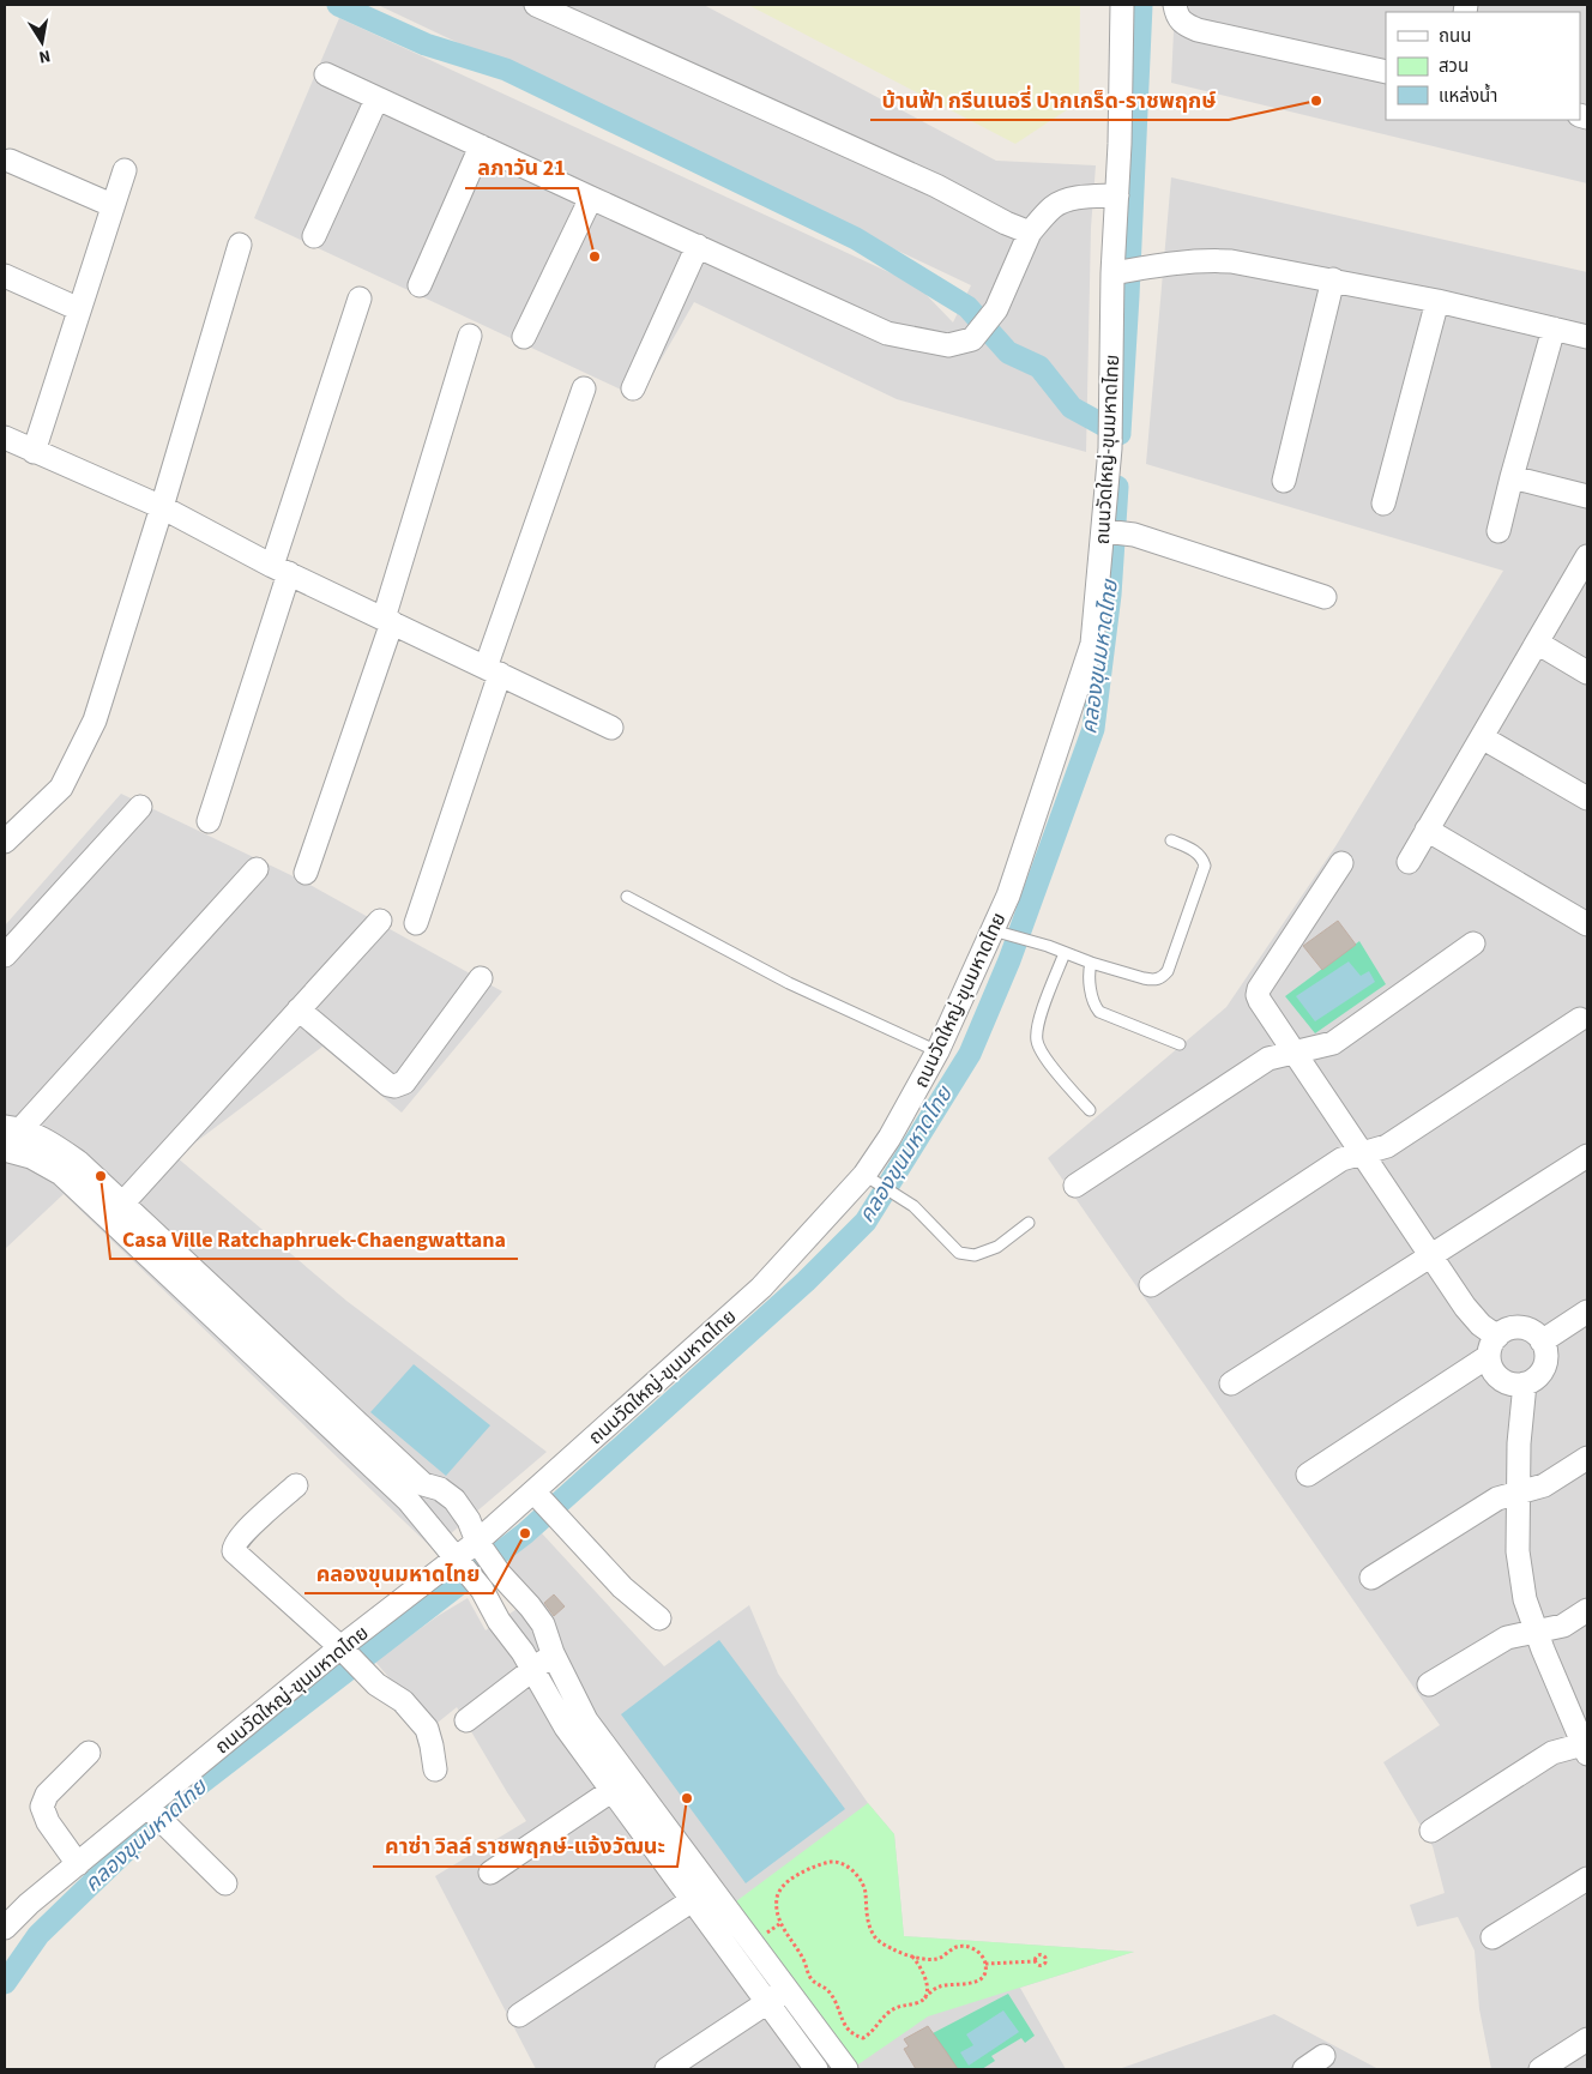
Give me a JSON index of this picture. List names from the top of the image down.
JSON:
{
  "streets": {
    "street": ["ถนนวัดใหญ่-ขุนมหาดไทย"]
  },
  "water": ["คลองขุนมหาดไทย"],
  "places": [
    "บ้านฟ้า กรีนเนอรี่ ปากเกร็ด-ราชพฤกษ์",
    "ลภาวัน 21",
    "Casa Ville Ratchaphruek-Chaengwattana",
    "คลองขุนมหาดไทย",
    "คาซ่า วิลล์ ราชพฤกษ์-แจ้งวัฒนะ"
  ],
  "legend": ["ถนน", "สวน", "แหล่งน้ำ"],
  "north": "bottom"
}
